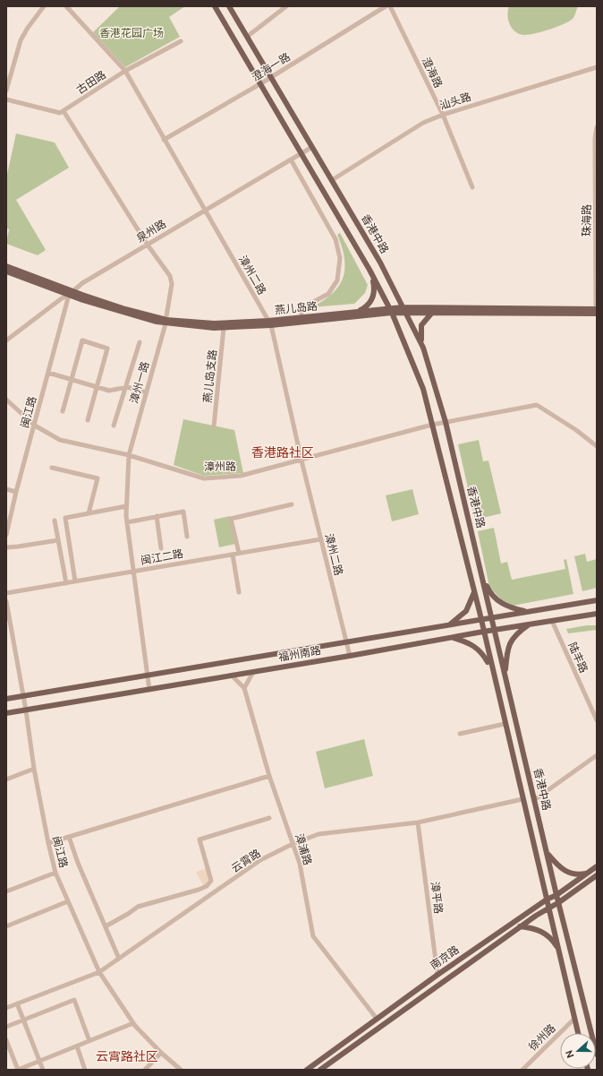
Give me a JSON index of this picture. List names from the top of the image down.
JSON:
{
  "streets": {
    "main road": [
      "香港中路",
      "燕儿岛路",
      "福州南路",
      "南京路"
    ],
    "street": [
      "澄海一路",
      "澄海路",
      "古田路",
      "汕头路",
      "珠海路",
      "泉州路",
      "漳州二路",
      "燕儿岛支路",
      "漳州一路",
      "闽江路",
      "漳州路",
      "闽江二路",
      "陆丰路",
      "漳浦路",
      "云霄路",
      "漳平路",
      "徐州路"
    ]
  },
  "crossings": [
    ["澄海一路", "香港中路"],
    ["澄海一路", "漳州二路"],
    ["澄海路", "汕头路"],
    ["古田路", "漳州二路"],
    ["古田路", "漳州一路"],
    ["汕头路", "香港中路"],
    ["珠海路", "燕儿岛路"],
    ["泉州路", "香港中路"],
    ["泉州路", "漳州二路"],
    ["泉州路", "燕儿岛路"],
    ["泉州路", "漳州一路"],
    ["泉州路", "闽江路"],
    ["香港中路", "燕儿岛路"],
    ["香港中路", "漳州路"],
    ["香港中路", "福州南路"],
    ["香港中路", "云霄路"],
    ["香港中路", "南京路"],
    ["香港中路", "徐州路"],
    ["漳州二路", "燕儿岛路"],
    ["漳州二路", "漳州路"],
    ["漳州二路", "闽江二路"],
    ["漳州二路", "福州南路"],
    ["燕儿岛路", "燕儿岛支路"],
    ["燕儿岛路", "漳州一路"],
    ["燕儿岛路", "闽江路"],
    ["漳州一路", "漳州路"],
    ["漳州一路", "闽江二路"],
    ["漳州一路", "福州南路"],
    ["闽江路", "漳州路"],
    ["闽江路", "福州南路"],
    ["闽江路", "云霄路"],
    ["福州南路", "陆丰路"],
    ["漳浦路", "云霄路"],
    ["漳浦路", "南京路"],
    ["云霄路", "漳平路"],
    ["漳平路", "南京路"]
  ],
  "districts": ["香港路社区", "云霄路社区"],
  "parks": ["香港花园广场"],
  "north": "left"
}
